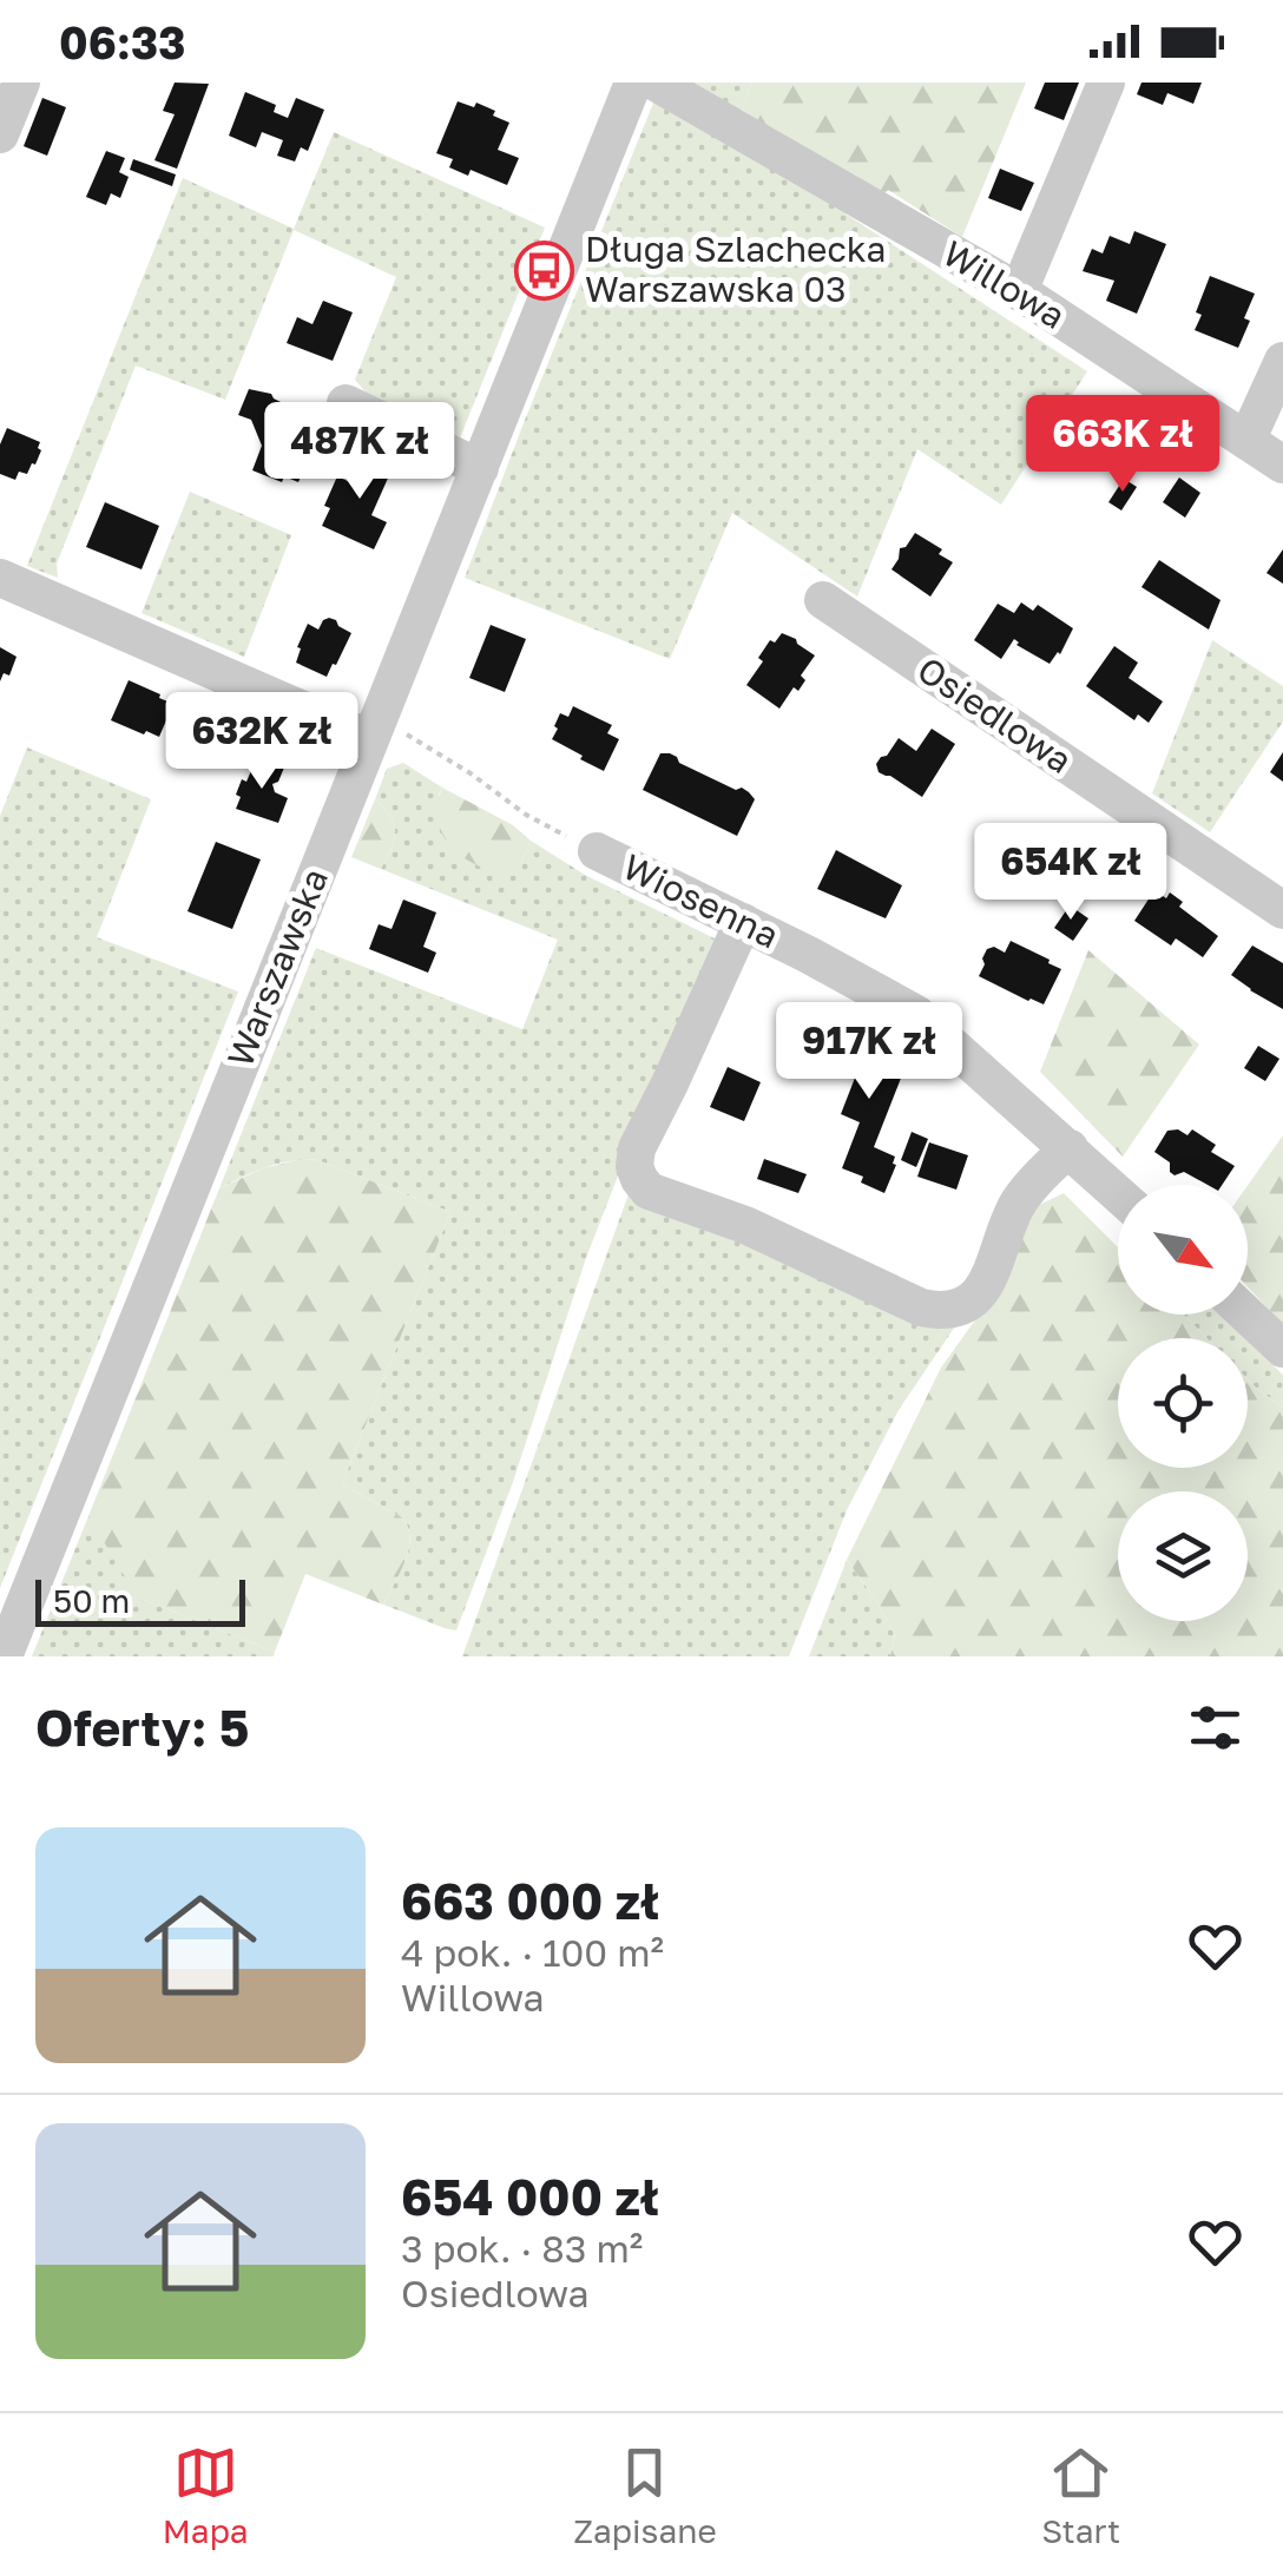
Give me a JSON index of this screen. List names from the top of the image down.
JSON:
{
  "streets": {
    "street": [
      "Willowa",
      "Osiedlowa",
      "Wiosenna",
      "Warszawska"
    ]
  },
  "places": {
    "bus stop": ["Długa Szlachecka Warszawska 03"]
  },
  "scale_bar": "50 m",
  "north": "bottom right",
  "page": {
    "status": "06:33",
    "price": [
      "663K zł",
      "487K zł",
      "632K zł",
      "654K zł",
      "917K zł"
    ],
    "scale": "50 m",
    "heading": "Oferty: 5",
    "list": [
      {
        "name": "663 000 zł",
        "note": "4 pok. · 100 m² · Willowa"
      },
      {
        "name": "654 000 zł",
        "note": "3 pok. · 83 m² · Osiedlowa"
      }
    ],
    "tabs": ["Mapa", "Zapisane", "Start"]
  }
}
